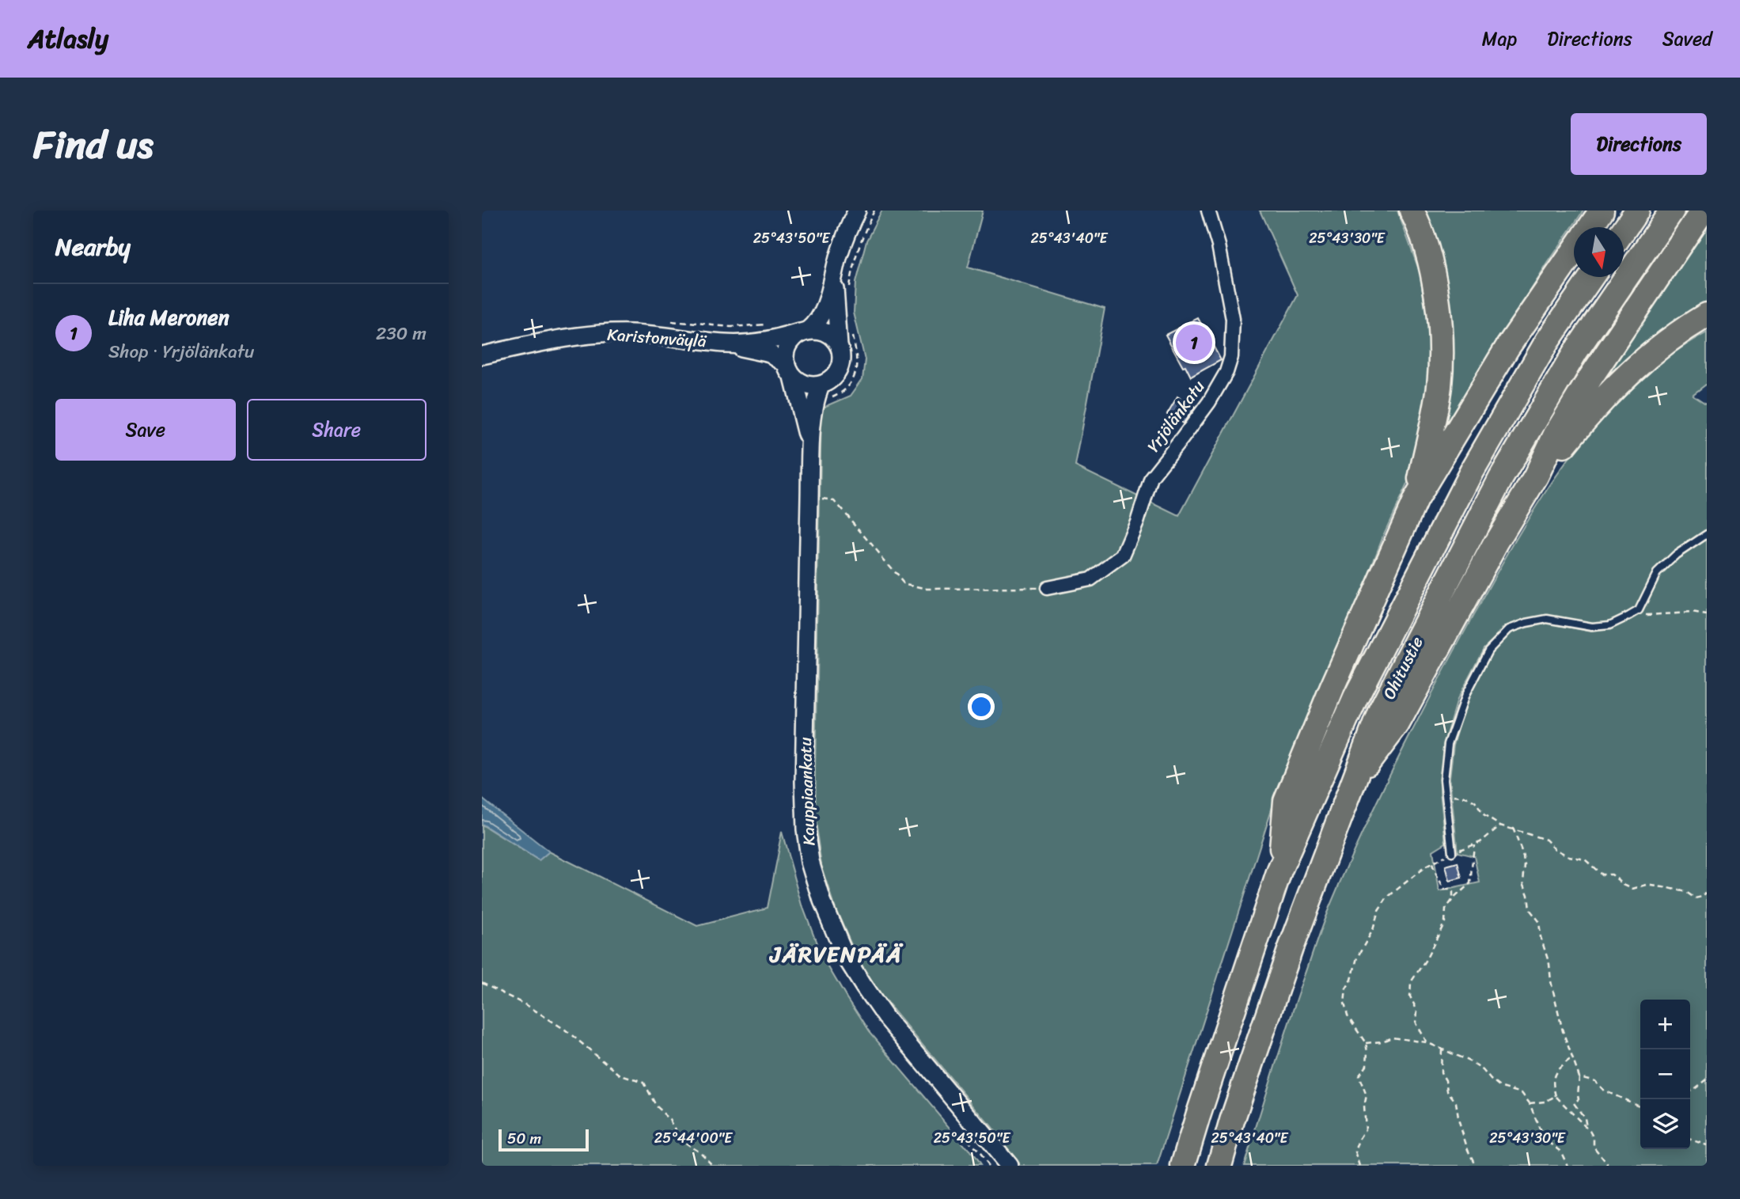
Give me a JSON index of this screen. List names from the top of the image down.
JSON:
{
  "streets": {
    "highway": ["Ohitustie"],
    "street": ["Karistonväylä", "Yrjölänkatu", "Kauppiaankatu"]
  },
  "crossings": [
    ["Karistonväylä", "Kauppiaankatu"]
  ],
  "districts": ["JÄRVENPÄÄ"],
  "scale_bar": "50 m",
  "north": "bottom",
  "page": {
    "header": "Atlasly",
    "nav": ["Map", "Directions", "Saved"],
    "title": "Find us",
    "buttons": [
      "Directions",
      ["Save", "Share"]
    ],
    "heading": "Nearby",
    "list": [
      {
        "mark": "1",
        "name": "Liha Meronen",
        "note": "Shop · Yrjölänkatu",
        "value": "230 m"
      }
    ],
    "pins": "1",
    "map_buttons": ["+", "−"],
    "scale": "50 m"
  },
  "coordinates": [
    "25°43'50\"E",
    "25°43'40\"E",
    "25°43'30\"E",
    "25°44'00\"E"
  ]
}
